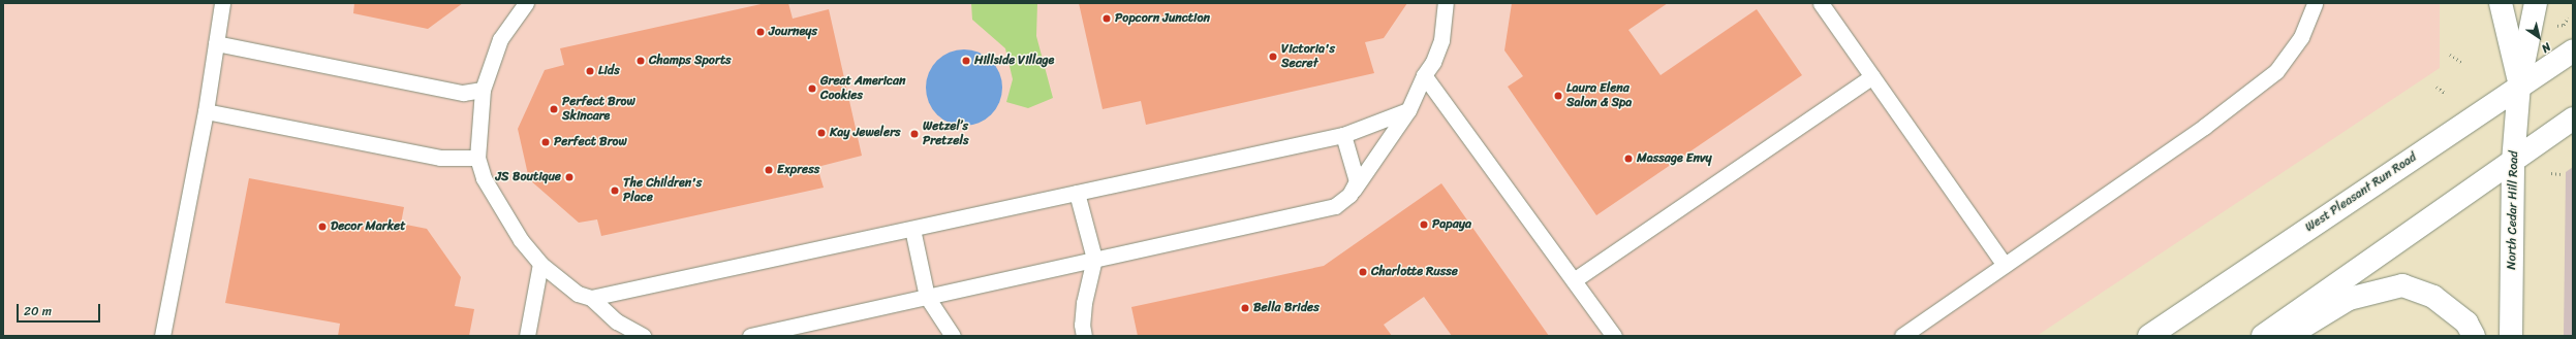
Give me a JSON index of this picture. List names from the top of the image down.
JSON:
{
  "streets": {
    "main road": ["West Pleasant Run Road", "North Cedar Hill Road"]
  },
  "crossings": [
    ["West Pleasant Run Road", "North Cedar Hill Road"]
  ],
  "places": [
    "Popcorn Junction",
    "Journeys",
    "Victoria's Secret",
    "Champs Sports",
    "Hillside Village",
    "Lids",
    "Great American Cookies",
    "Laura Elena Salon & Spa",
    "Perfect Brow Skincare",
    "Kay Jewelers",
    "Wetzel’s Pretzels",
    "Perfect Brow",
    "Massage Envy",
    "Express",
    "JS Boutique",
    "The Children's Place",
    "Papaya",
    "Decor Market",
    "Charlotte Russe",
    "Bella Brides"
  ],
  "scale_bar": "20 m",
  "north": "bottom right"
}
